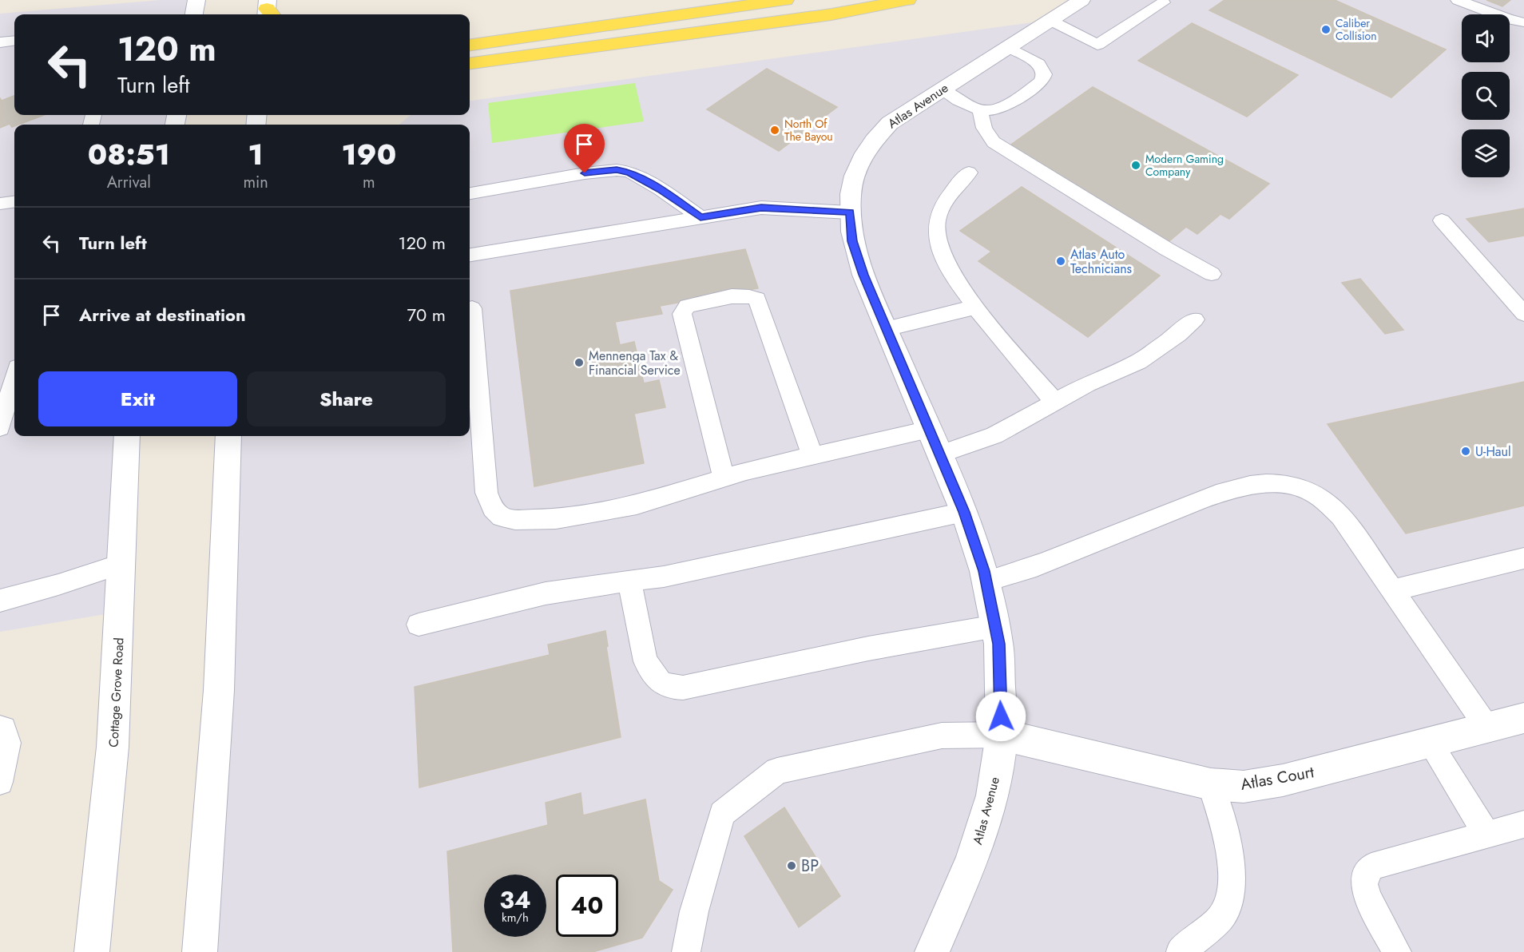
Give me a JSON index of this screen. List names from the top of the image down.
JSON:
{
  "streets": {
    "street": ["Atlas Avenue", "Cottage Grove Road", "Atlas Court"]
  },
  "crossings": [
    ["Atlas Avenue", "Atlas Court"]
  ],
  "places": [
    "Caliber Collision",
    "North Of The Bayou",
    "Modern Gaming Company",
    "Atlas Auto Technicians",
    "Mennenga Tax & Financial Service",
    "U-Haul",
    "BP"
  ],
  "page": {
    "turn": ["120 m", "Turn left"],
    "eta": [
      "08:51",
      "Arrival",
      "1",
      "min",
      "190",
      "m"
    ],
    "list": [
      {
        "name": "Turn left",
        "value": "120 m"
      },
      {
        "name": "Arrive at destination",
        "value": "70 m"
      }
    ],
    "buttons": ["Exit", "Share"],
    "speed": "34 km/h",
    "limit": "40"
  }
}
